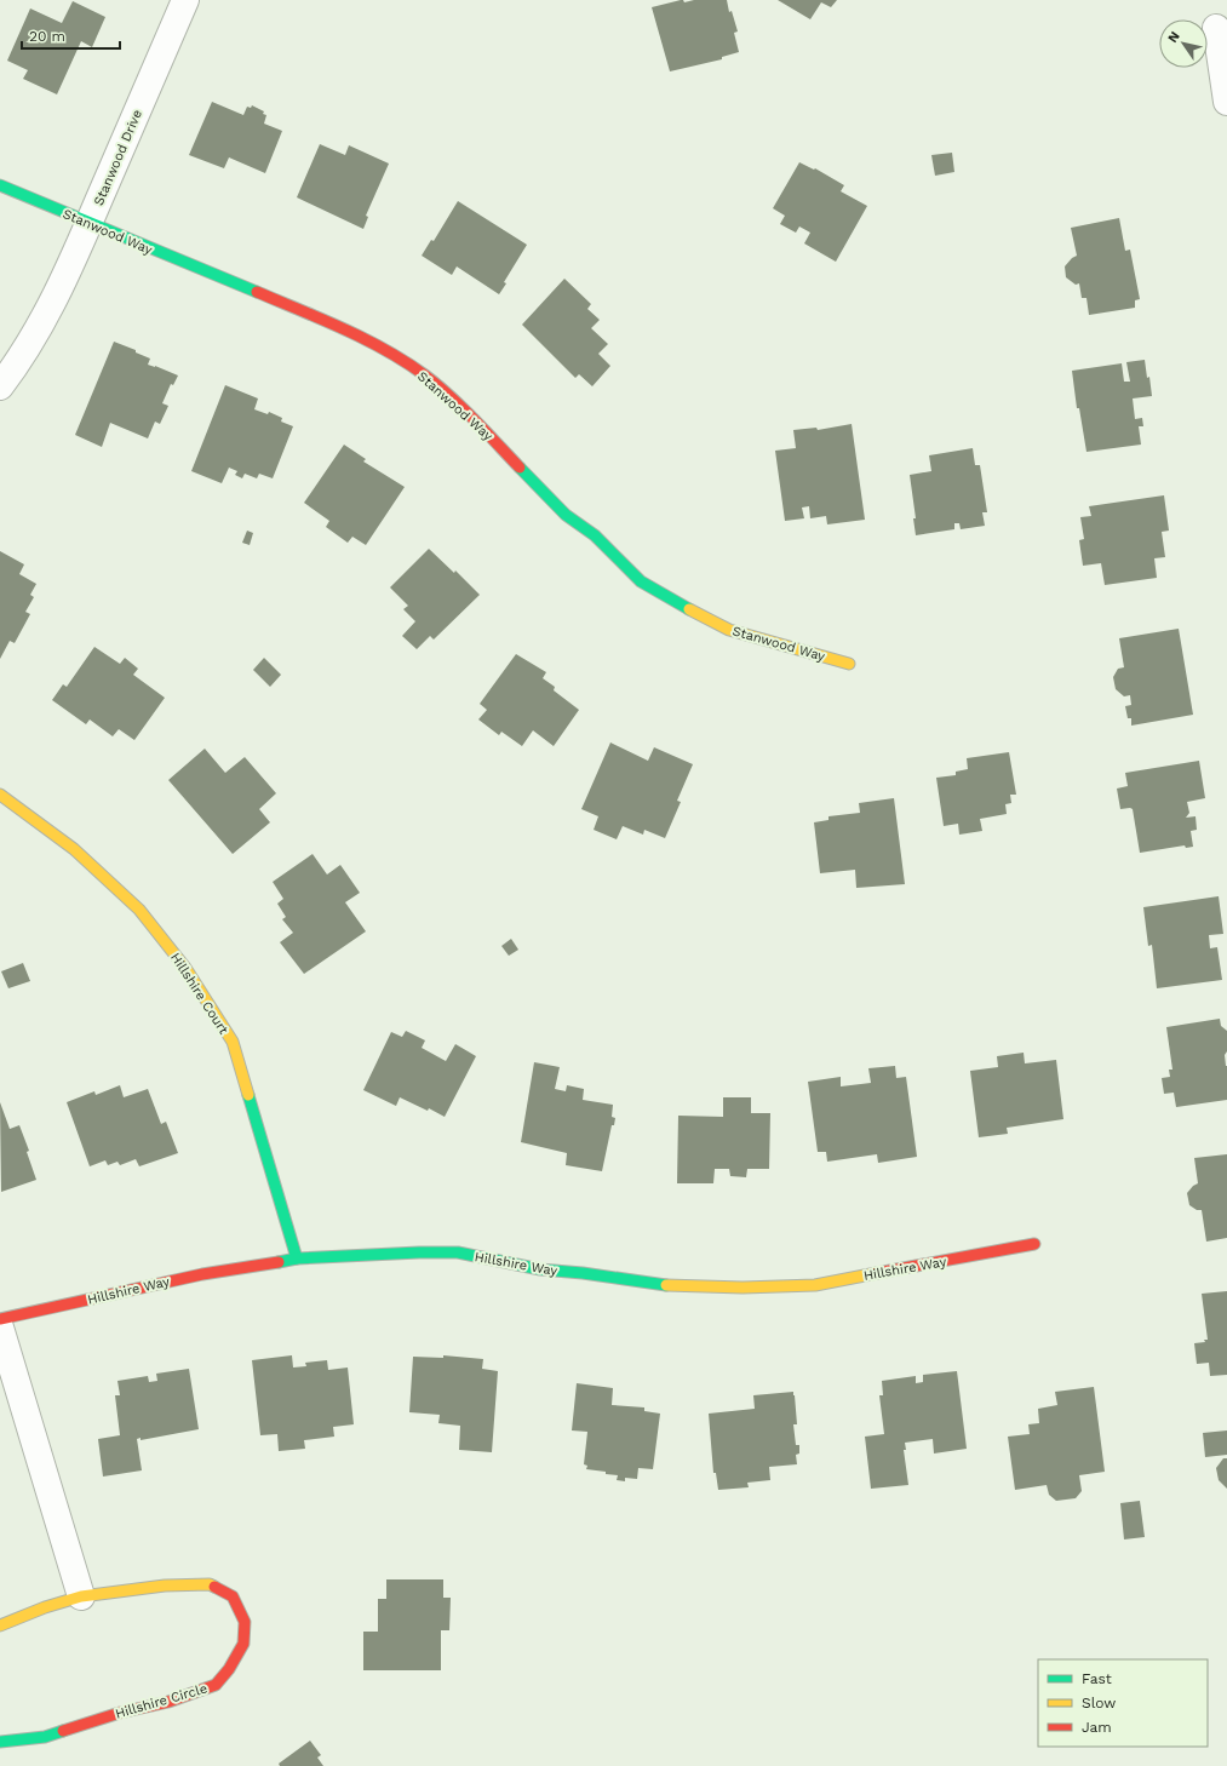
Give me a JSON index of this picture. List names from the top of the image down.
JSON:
{
  "streets": {
    "street": [
      "Stanwood Drive",
      "Stanwood Way",
      "Hillshire Court",
      "Hillshire Way",
      "Hillshire Circle"
    ]
  },
  "crossings": [
    ["Stanwood Drive", "Stanwood Way"],
    ["Hillshire Court", "Hillshire Way"]
  ],
  "legend": ["Fast", "Slow", "Jam"],
  "scale_bar": "20 m",
  "north": "top left"
}
